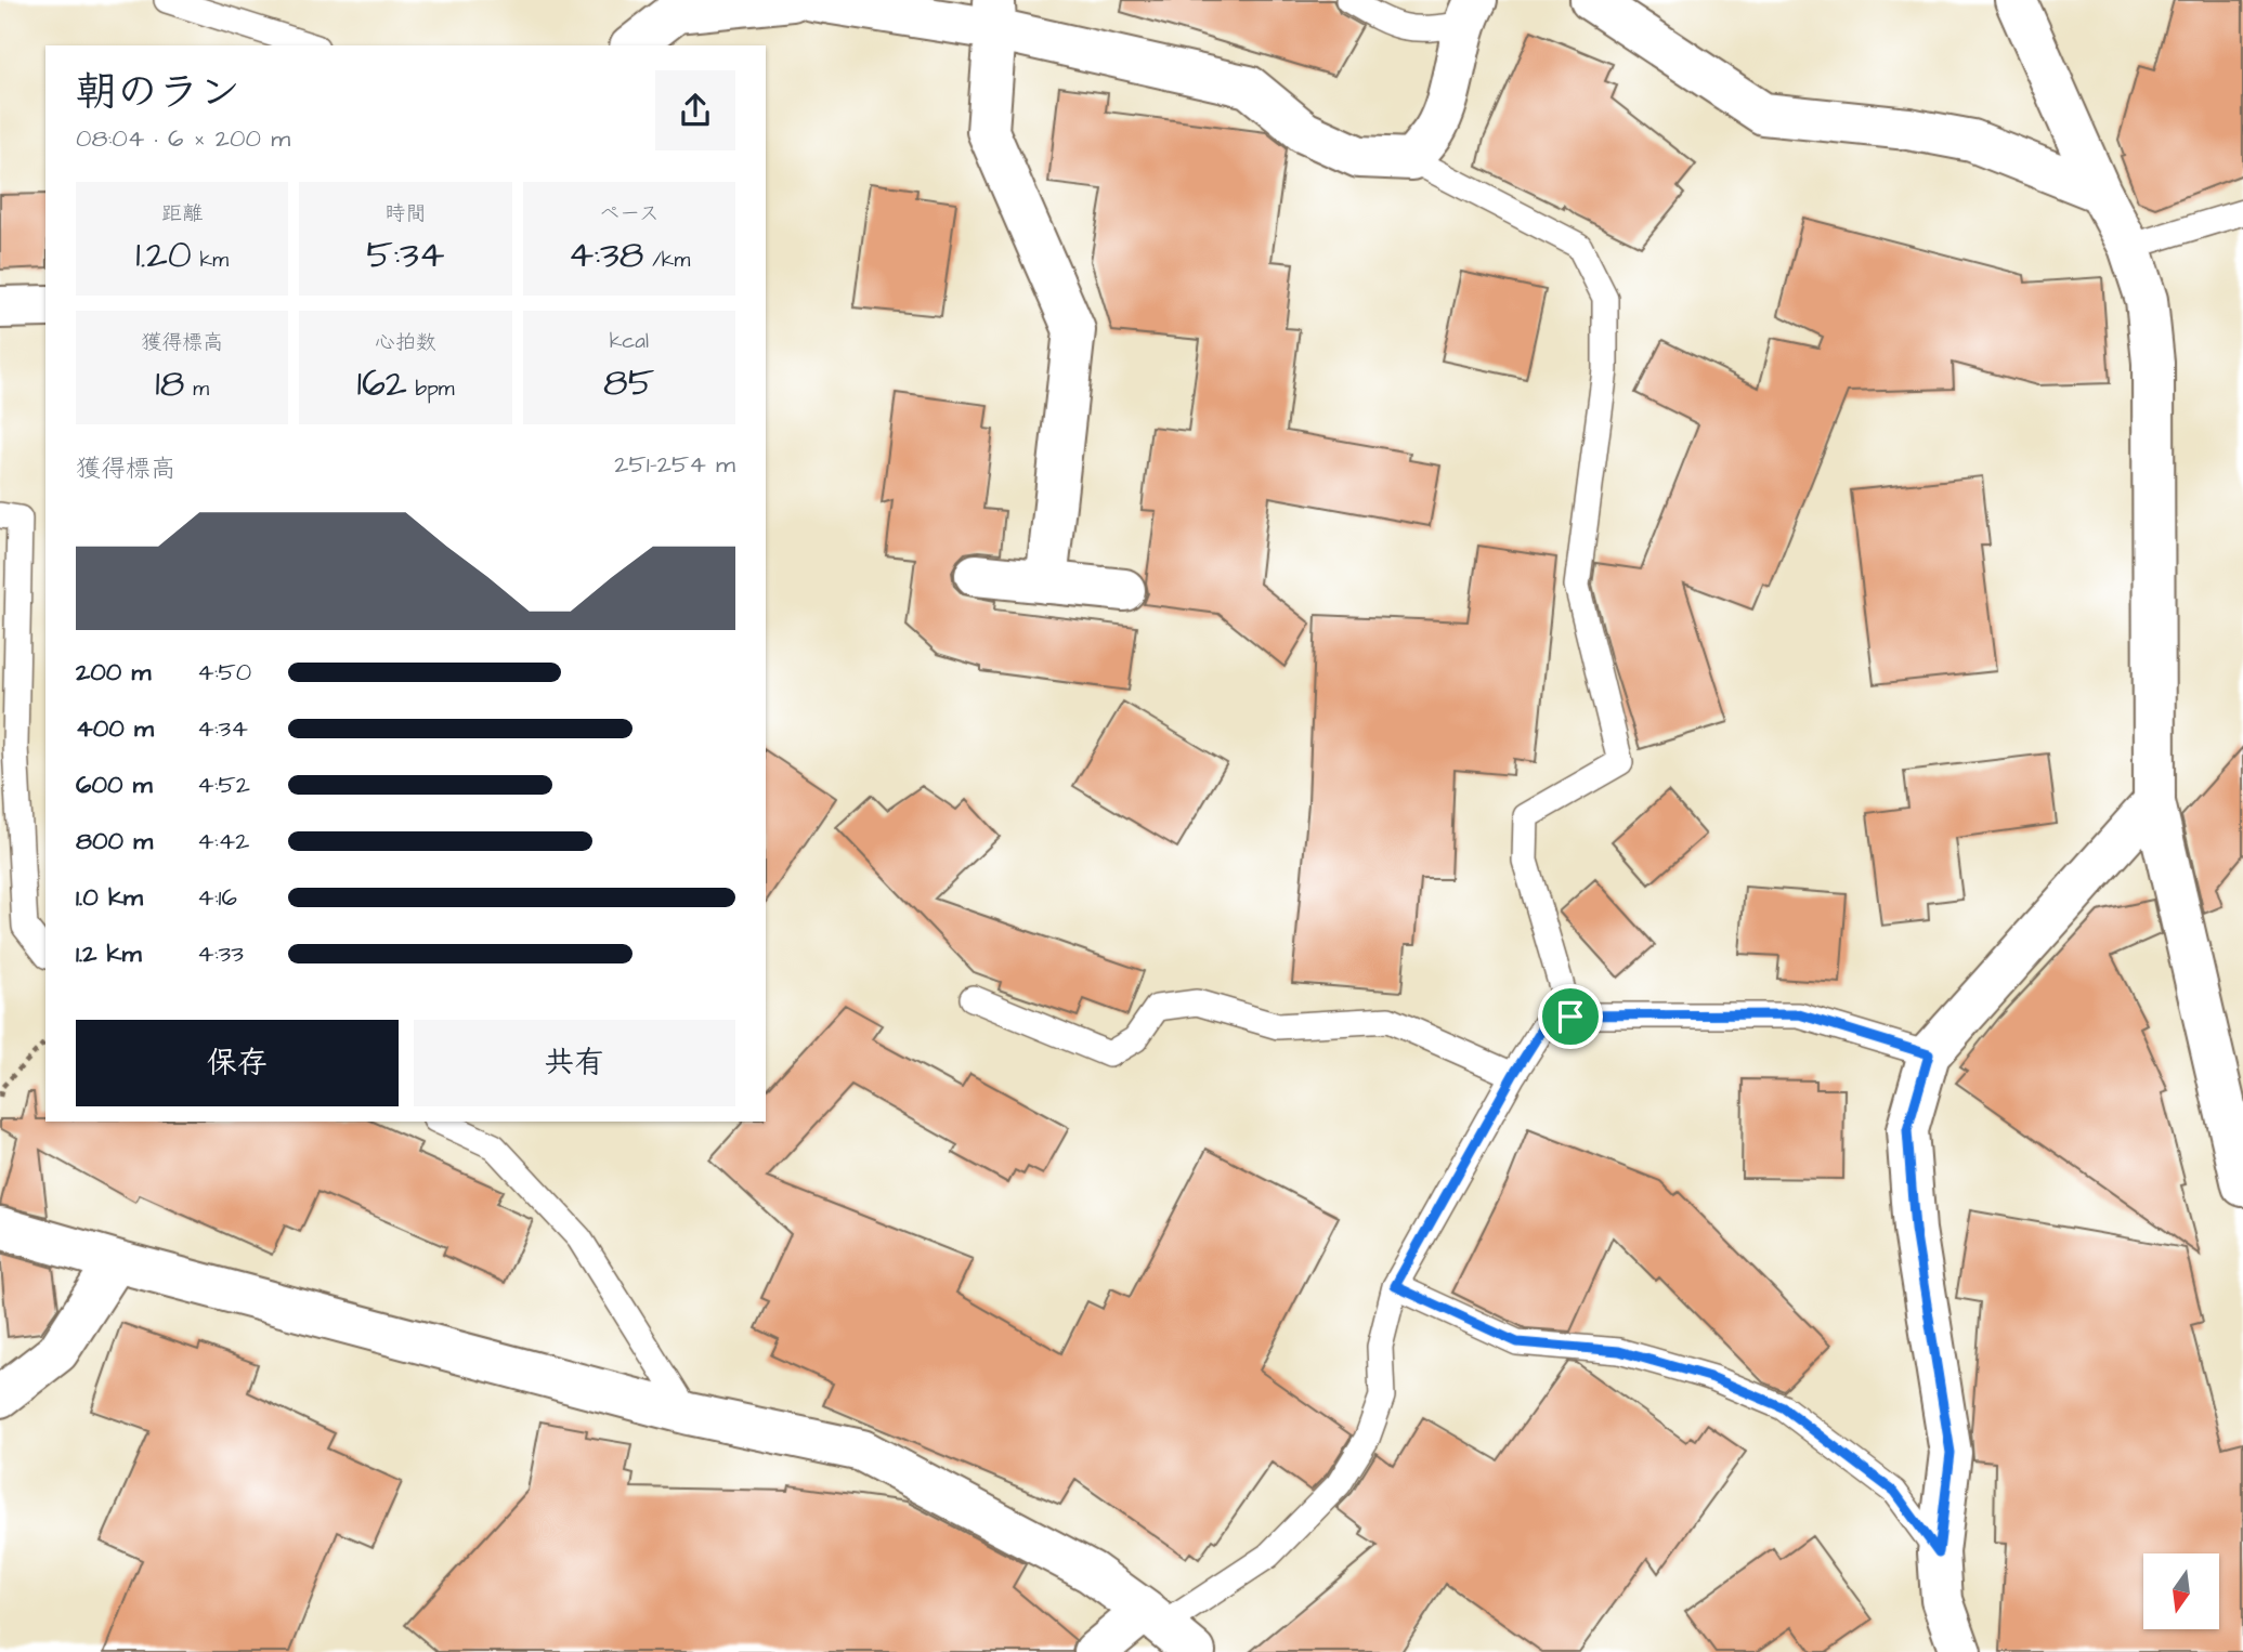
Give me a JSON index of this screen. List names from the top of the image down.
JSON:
{
  "north": "bottom",
  "page": {
    "heading": ["朝のラン", "08:04 · 6 × 200 m"],
    "stats": [
      ["距離", "1.20 km"],
      ["時間", "5:34"],
      ["ペース", "4:38 /km"],
      ["獲得標高", "18 m"],
      ["心拍数", "162 bpm"],
      ["kcal", "85"]
    ],
    "chart": ["獲得標高", "251–254 m"],
    "list": [
      {
        "name": "200 m",
        "note": "4:50"
      },
      {
        "name": "400 m",
        "note": "4:34"
      },
      {
        "name": "600 m",
        "note": "4:52"
      },
      {
        "name": "800 m",
        "note": "4:42"
      },
      {
        "name": "1.0 km",
        "note": "4:16"
      },
      {
        "name": "1.2 km",
        "note": "4:33"
      }
    ],
    "buttons": ["保存", "共有"]
  }
}
